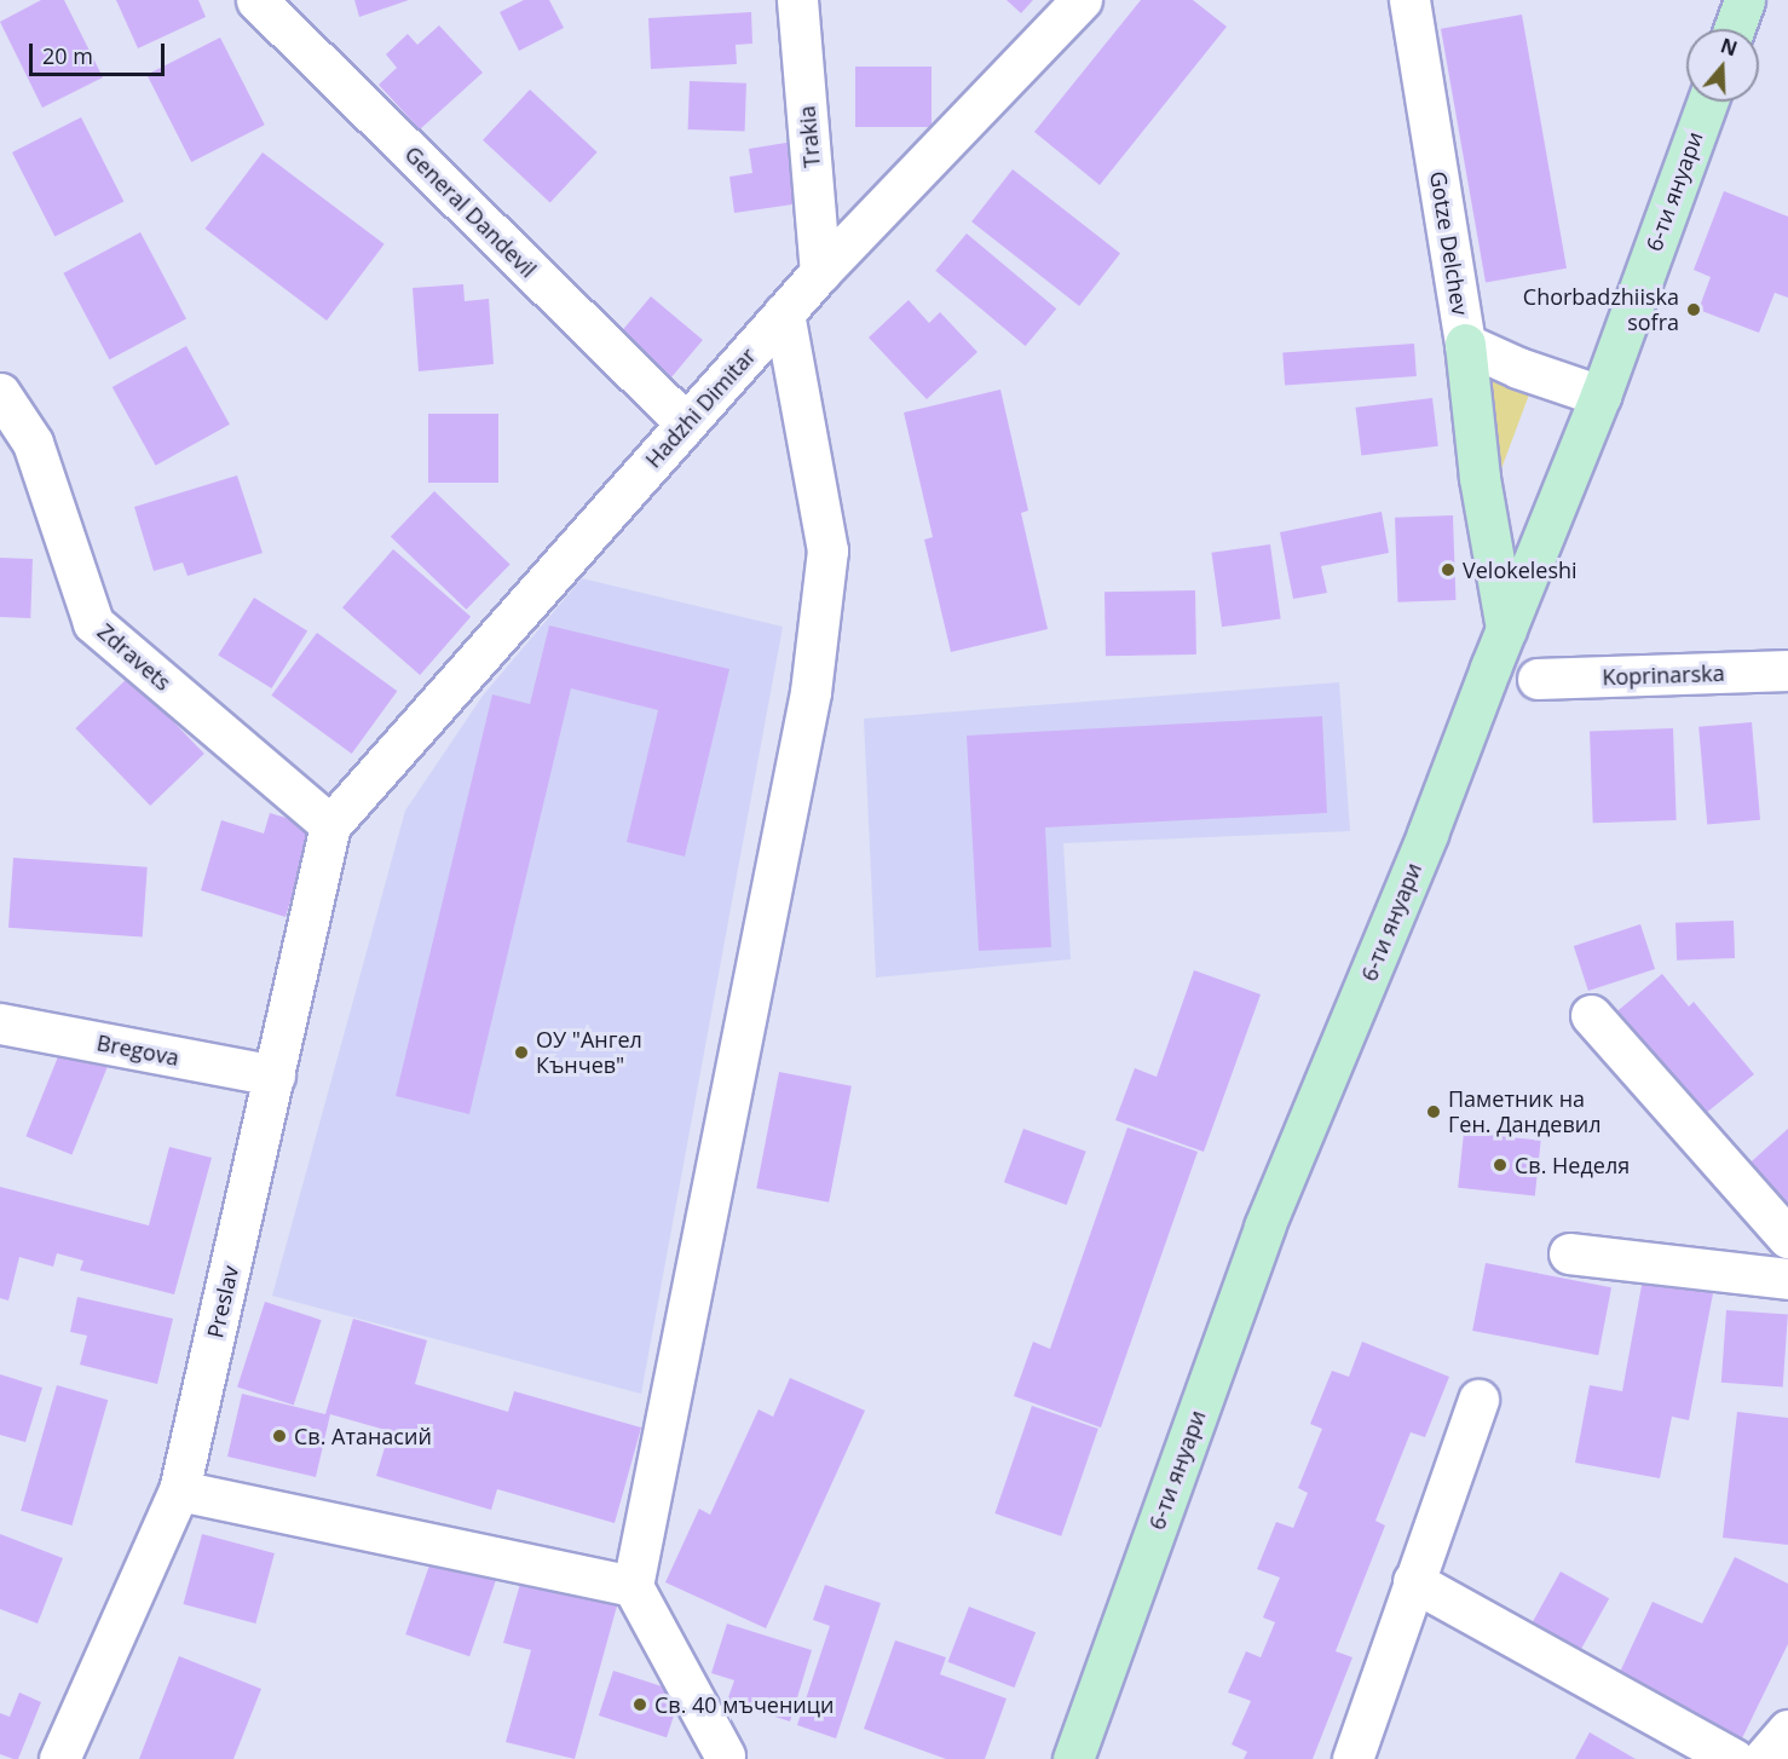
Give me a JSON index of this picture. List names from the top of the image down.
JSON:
{
  "streets": {
    "main road": ["6-ти януари"],
    "street": [
      "Trakia",
      "General Dandevil",
      "Gotze Delchev",
      "Hadzhi Dimitar",
      "Zdravets",
      "Koprinarska",
      "Bregova",
      "Preslav"
    ]
  },
  "crossings": [
    ["Trakia", "Hadzhi Dimitar"],
    ["6-ти януари", "Gotze Delchev"],
    ["General Dandevil", "Hadzhi Dimitar"],
    ["Hadzhi Dimitar", "Zdravets"],
    ["Hadzhi Dimitar", "Preslav"],
    ["Zdravets", "Preslav"],
    ["Bregova", "Preslav"]
  ],
  "places": [
    "Chorbadzhiiska sofra",
    "Velokeleshi",
    "ОУ \"Ангел Кънчев\"",
    "Паметник на Ген. Дандевил",
    "Св. Неделя",
    "Св. Атанасий",
    "Св. 40 мъченици"
  ],
  "scale_bar": "20 m",
  "north": "top"
}
